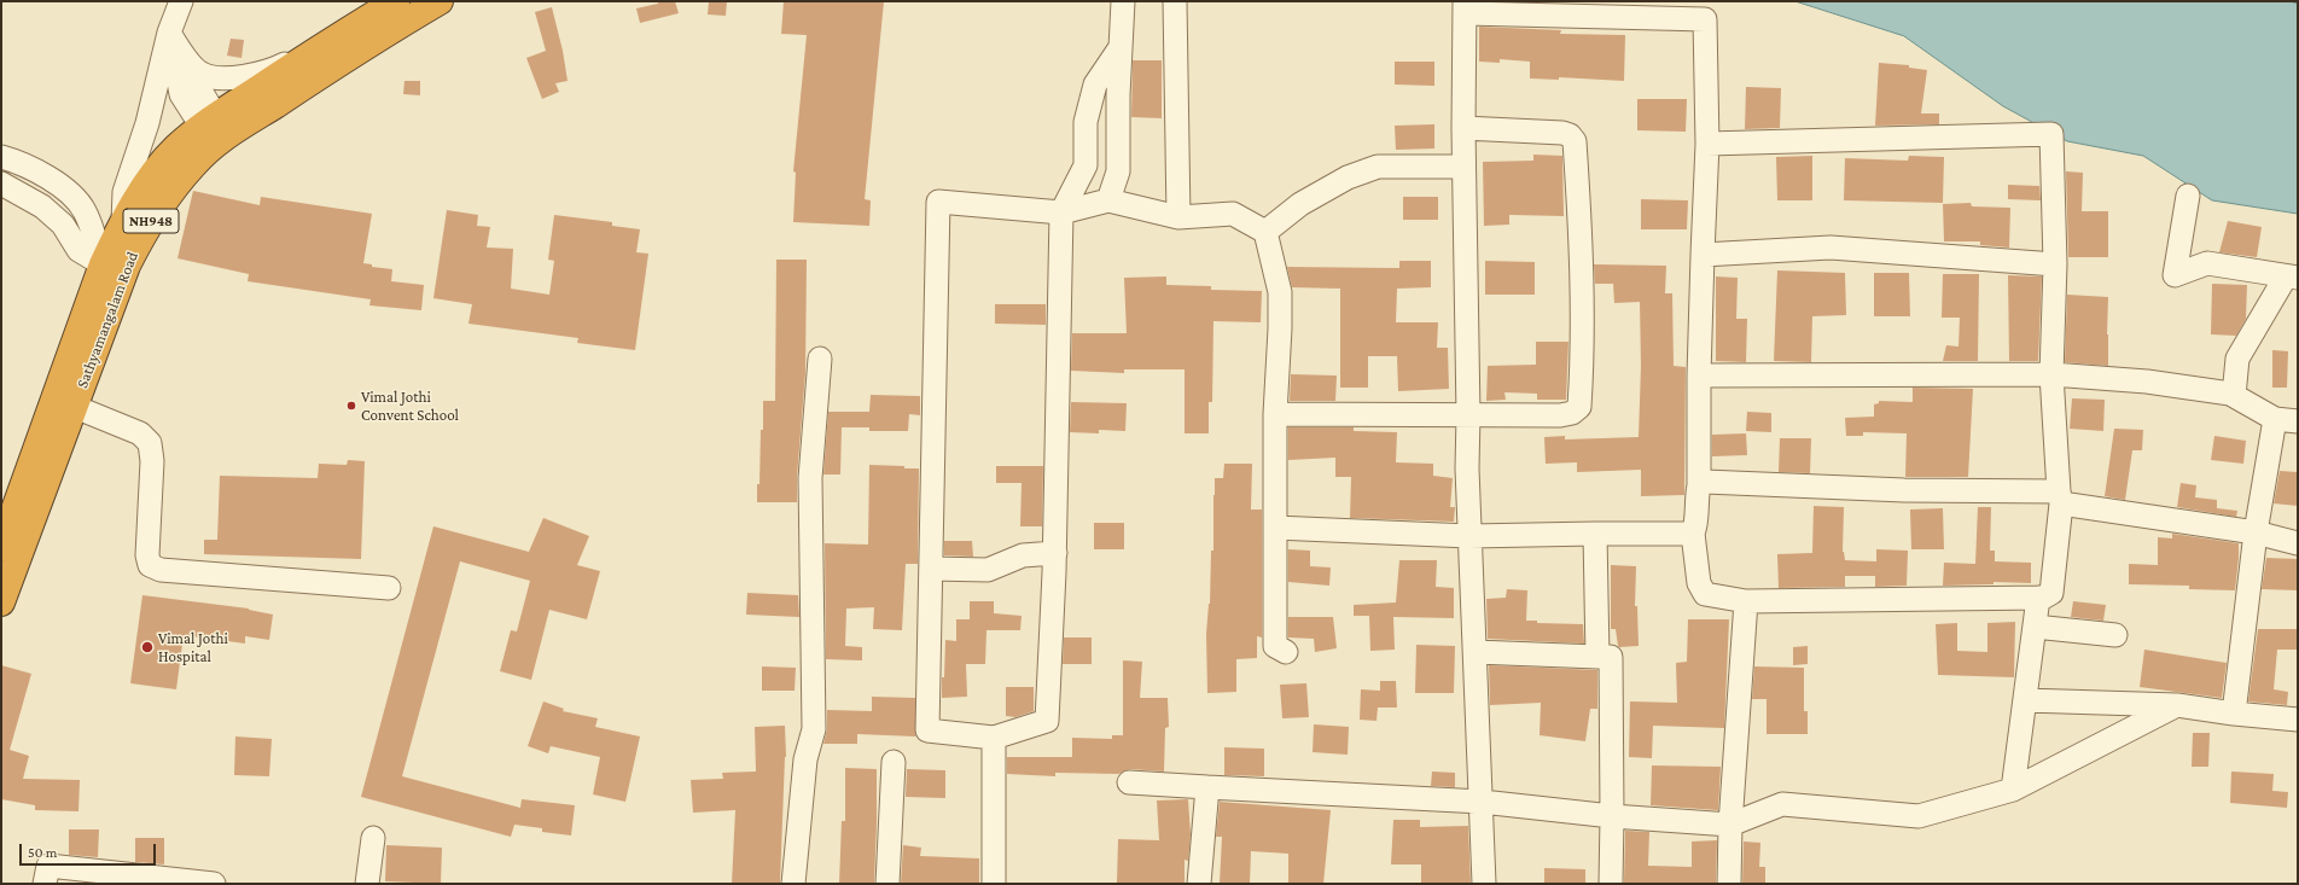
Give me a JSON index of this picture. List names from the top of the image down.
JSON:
{
  "streets": {
    "highway": ["NH948", "Sathyamangalam Road"]
  },
  "places": ["Vimal Jothi Convent School", "Vimal Jothi Hospital"],
  "scale_bar": "50 m"
}
